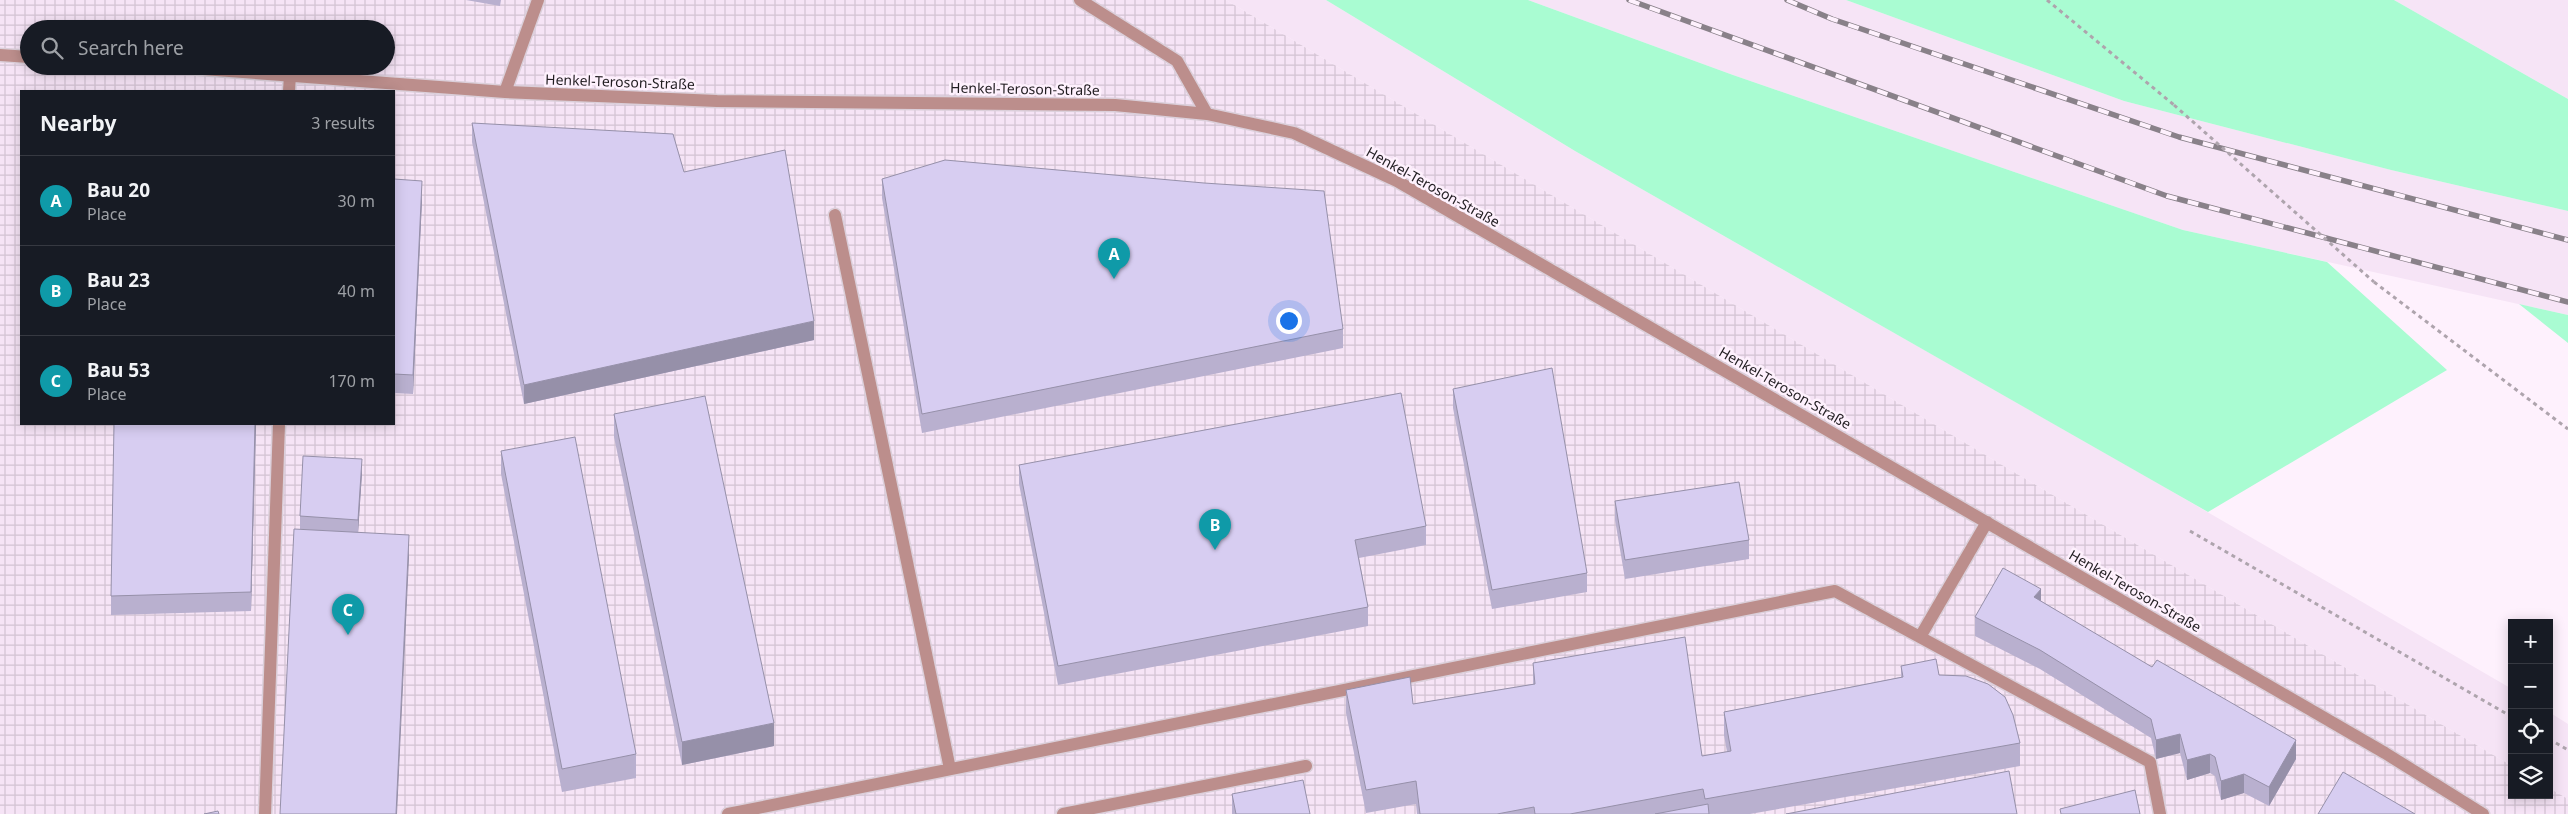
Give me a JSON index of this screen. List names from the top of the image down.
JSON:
{
  "streets": {
    "street": ["Henkel-Teroson-Straße"]
  },
  "page": {
    "search": "Search here",
    "heading": ["Nearby", "3 results"],
    "list": [
      {
        "mark": "A",
        "name": "Bau 20",
        "note": "Place",
        "value": "30 m"
      },
      {
        "mark": "B",
        "name": "Bau 23",
        "note": "Place",
        "value": "40 m"
      },
      {
        "mark": "C",
        "name": "Bau 53",
        "note": "Place",
        "value": "170 m"
      }
    ],
    "pins": ["A", "B", "C"],
    "map_buttons": ["+", "−"]
  }
}
